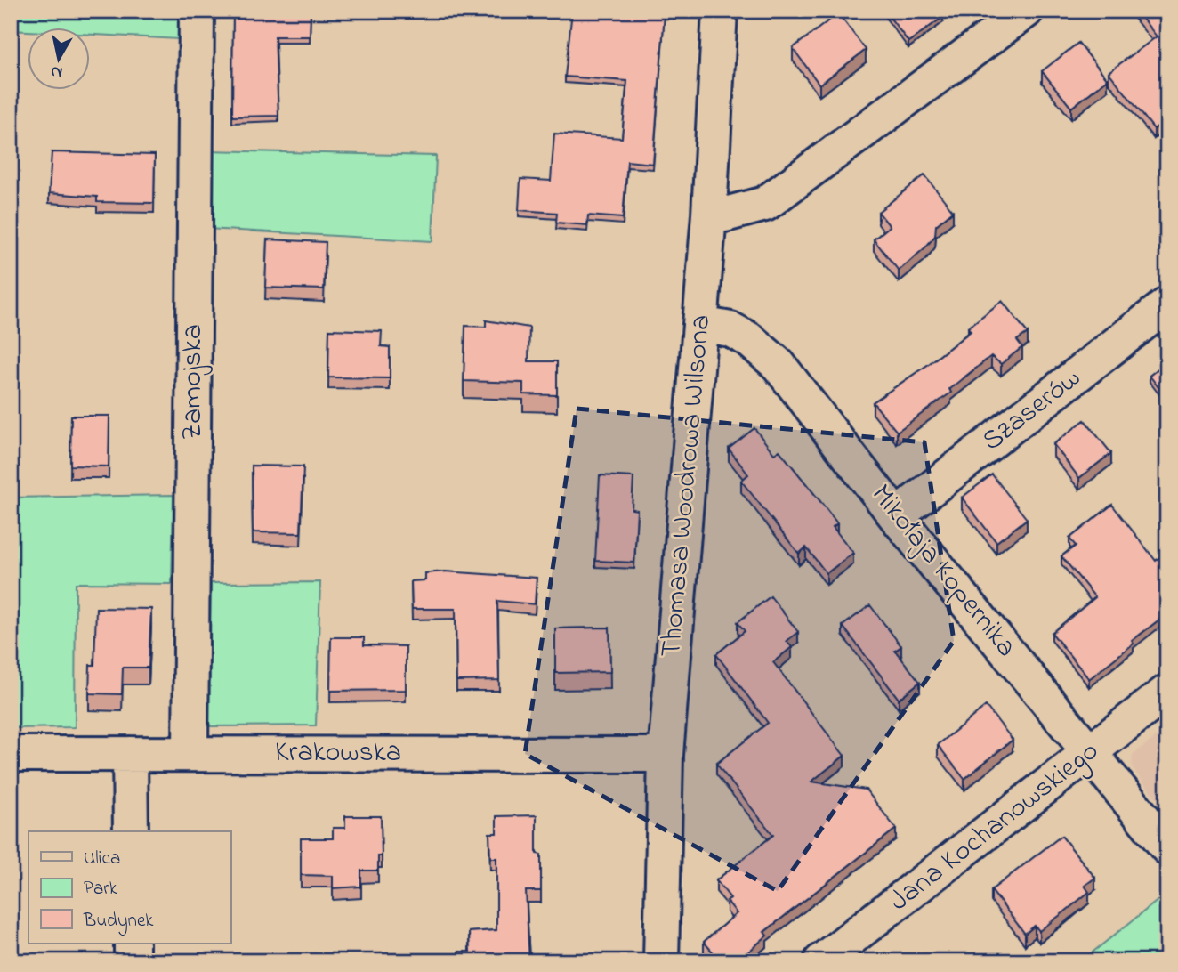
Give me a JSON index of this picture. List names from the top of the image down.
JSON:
{
  "streets": {
    "street": [
      "Zamojska",
      "Szaserów",
      "Thomasa Woodrowa Wilsona",
      "Mikołaja Kopernika",
      "Krakowska",
      "Jana Kochanowskiego"
    ]
  },
  "crossings": [
    ["Zamojska", "Krakowska"],
    ["Szaserów", "Mikołaja Kopernika"],
    ["Thomasa Woodrowa Wilsona", "Mikołaja Kopernika"],
    ["Thomasa Woodrowa Wilsona", "Krakowska"],
    ["Mikołaja Kopernika", "Jana Kochanowskiego"]
  ],
  "legend": ["Ulica", "Park", "Budynek"],
  "north": "bottom"
}
